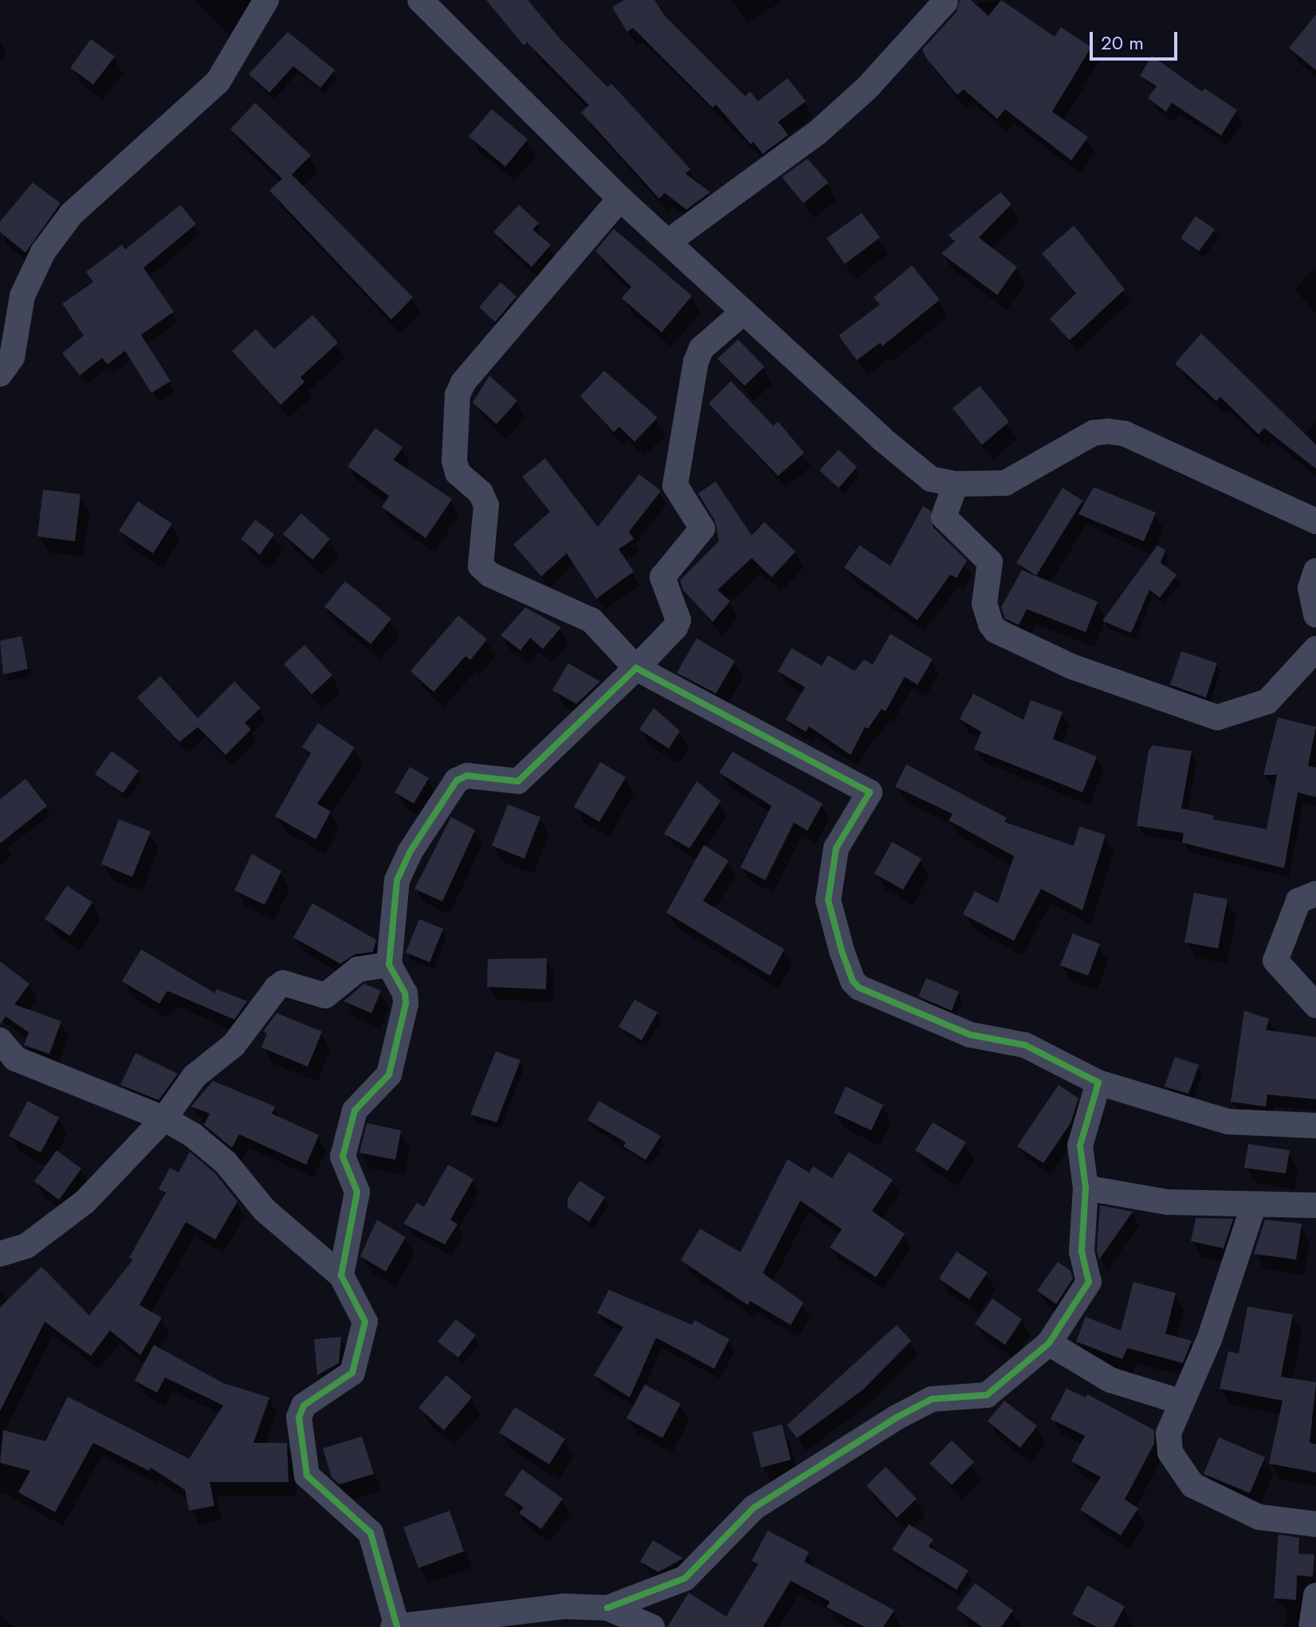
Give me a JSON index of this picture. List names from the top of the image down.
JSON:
{
  "scale_bar": "20 m"
}
